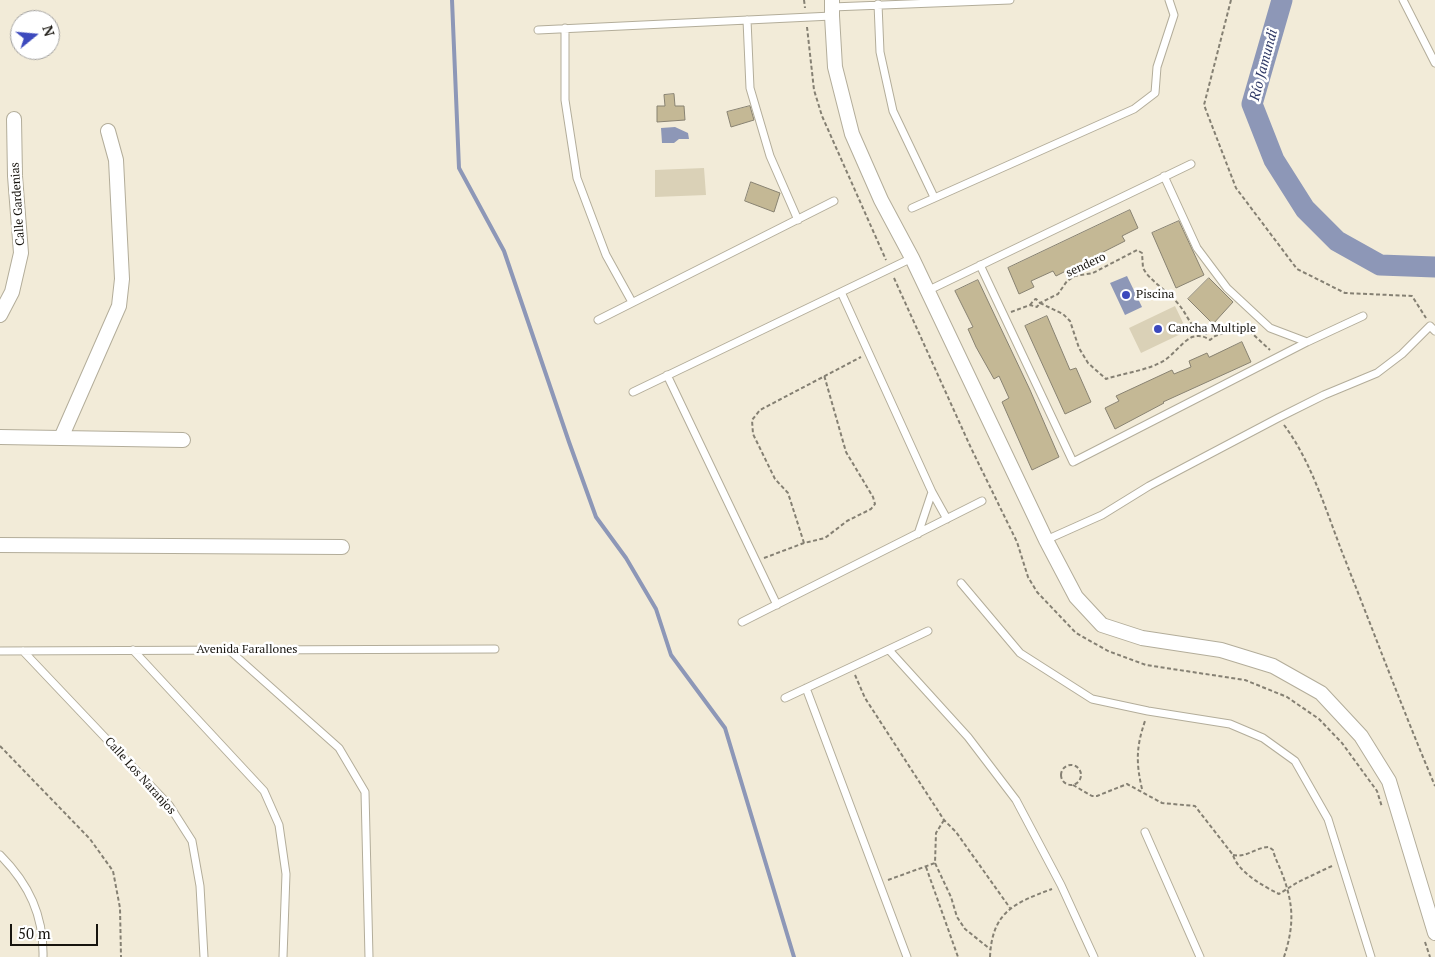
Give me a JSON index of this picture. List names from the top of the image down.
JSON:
{
  "streets": {
    "street": ["Calle Gardenias"],
    "lane": ["Avenida Farallones", "Calle Los Naranjos"],
    "path": ["sendero"]
  },
  "crossings": [
    ["Avenida Farallones", "Calle Los Naranjos"]
  ],
  "water": ["Río Jamundi"],
  "places": ["Piscina", "Cancha Multiple"],
  "scale_bar": "50 m",
  "north": "right"
}
